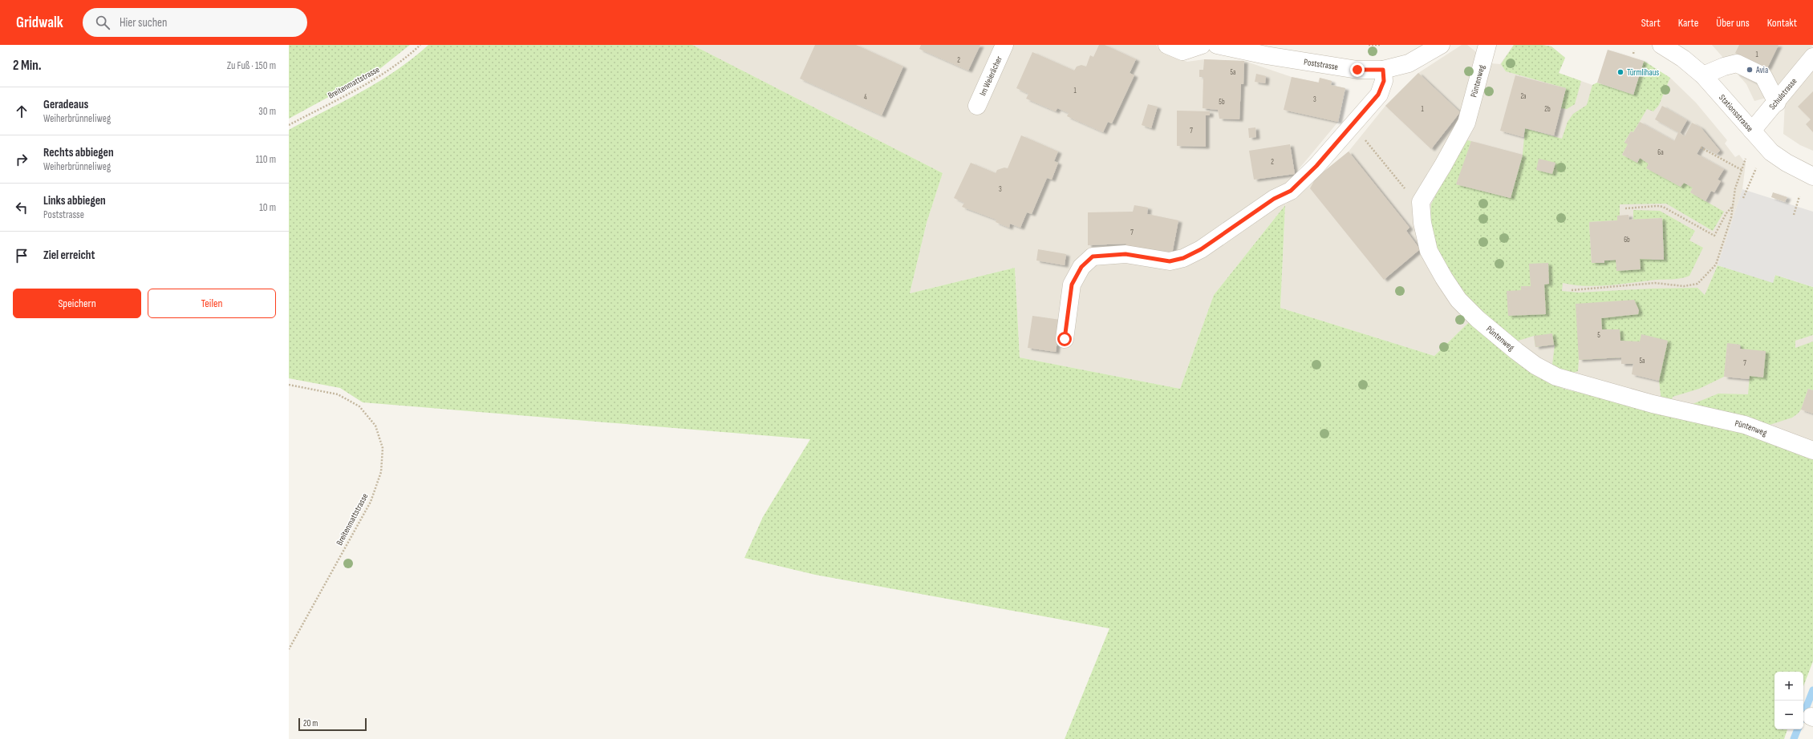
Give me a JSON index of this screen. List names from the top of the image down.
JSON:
{
  "streets": {
    "street": [
      "Poststrasse",
      "Im Weierächer",
      "Püntenweg",
      "Schulstrasse",
      "Stationsstrasse"
    ],
    "path": ["Breitenmattstrasse"]
  },
  "crossings": [
    ["Schulstrasse", "Stationsstrasse"]
  ],
  "places": ["Avia", "Türmlihaus"],
  "house_numbers": [
    "1",
    "2",
    "5a",
    "1",
    "2a",
    "4",
    "3",
    "5b",
    "1",
    "2b",
    "7",
    "6a",
    "2",
    "3",
    "7",
    "6b",
    "5",
    "5a",
    "7"
  ],
  "scale_bar": "20 m",
  "page": {
    "header": "Gridwalk",
    "search": "Hier suchen",
    "nav": [
      "Start",
      "Karte",
      "Über uns",
      "Kontakt"
    ],
    "heading": ["2 Min.", "Zu Fuß · 150 m"],
    "list": [
      ["Geradeaus", "Weiherbrünneliweg", "30 m"],
      ["Rechts abbiegen", "Weiherbrünneliweg", "110 m"],
      ["Links abbiegen", "Poststrasse", "10 m"],
      "Ziel erreicht"
    ],
    "buttons": ["Speichern", "Teilen"],
    "map_buttons": ["+", "−"],
    "scale": "20 m"
  }
}
